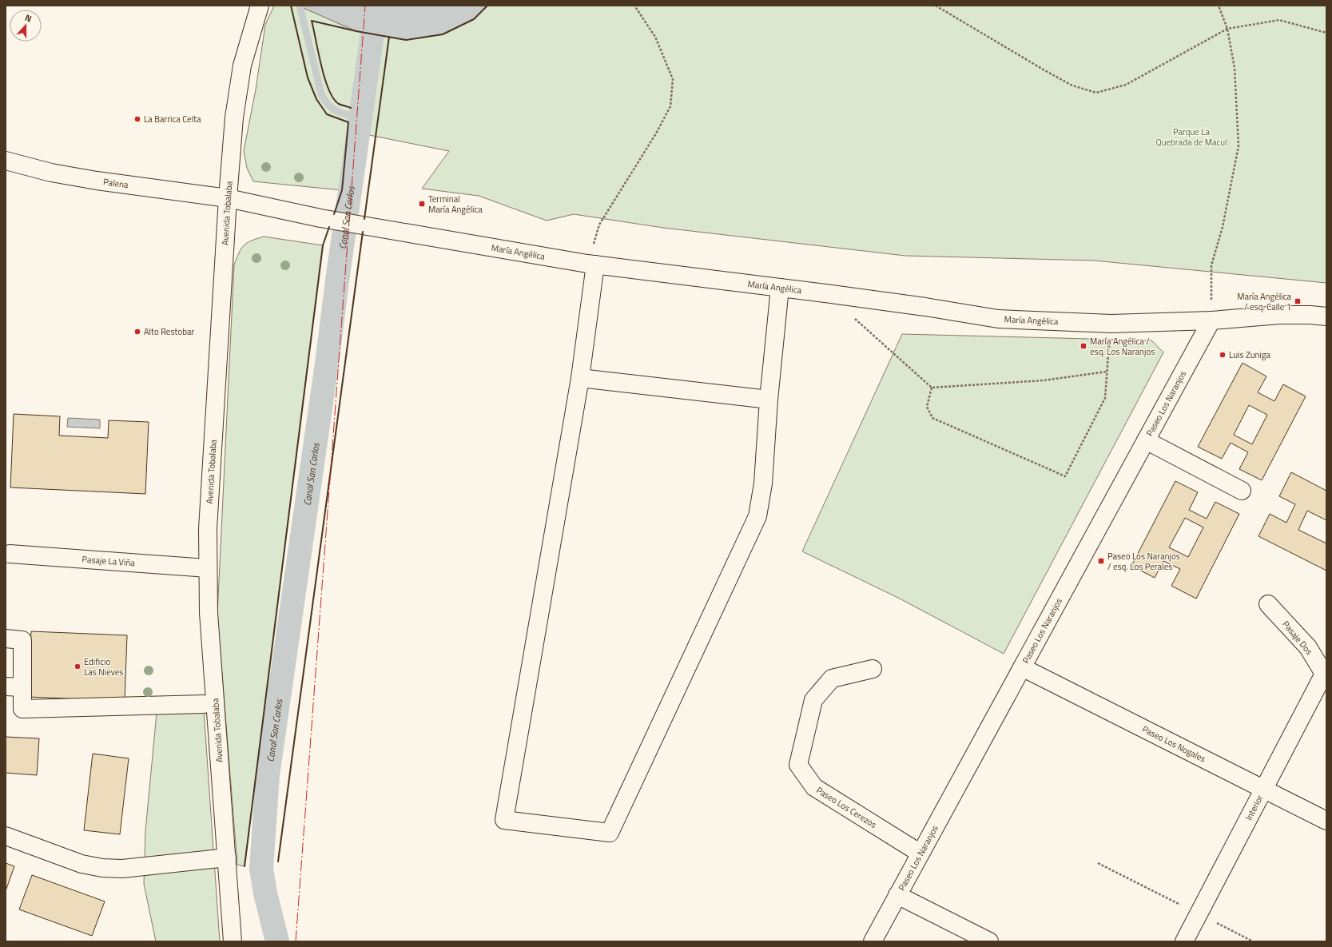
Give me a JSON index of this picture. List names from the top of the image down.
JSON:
{
  "streets": {
    "street": [
      "Palena",
      "Avenida Tobalaba",
      "María Angélica",
      "Paseo Los Naranjos",
      "Pasaje La Viña",
      "Pasaje Dos",
      "Paseo Los Nogales",
      "Paseo Los Cerezos",
      "Interior"
    ]
  },
  "crossings": [
    ["Palena", "Avenida Tobalaba"],
    ["Palena", "María Angélica"],
    ["Avenida Tobalaba", "María Angélica"],
    ["Avenida Tobalaba", "Pasaje La Viña"],
    ["María Angélica", "Paseo Los Naranjos"],
    ["Paseo Los Naranjos", "Paseo Los Nogales"],
    ["Paseo Los Naranjos", "Paseo Los Cerezos"],
    ["Pasaje Dos", "Interior"],
    ["Paseo Los Nogales", "Interior"]
  ],
  "water": ["Canal San Carlos"],
  "parks": ["Parque La Quebrada de Macul"],
  "places": {
    "other": [
      "La Barrica Celta",
      "Alto Restobar",
      "Luis Zuniga",
      "Edificio Las Nieves"
    ],
    "transit": [
      "Terminal María Angélica",
      "María Angélica / esq. Calle 1",
      "María Angélica / esq. Los Naranjos",
      "Paseo Los Naranjos / esq. Los Perales"
    ]
  },
  "north": "top"
}
